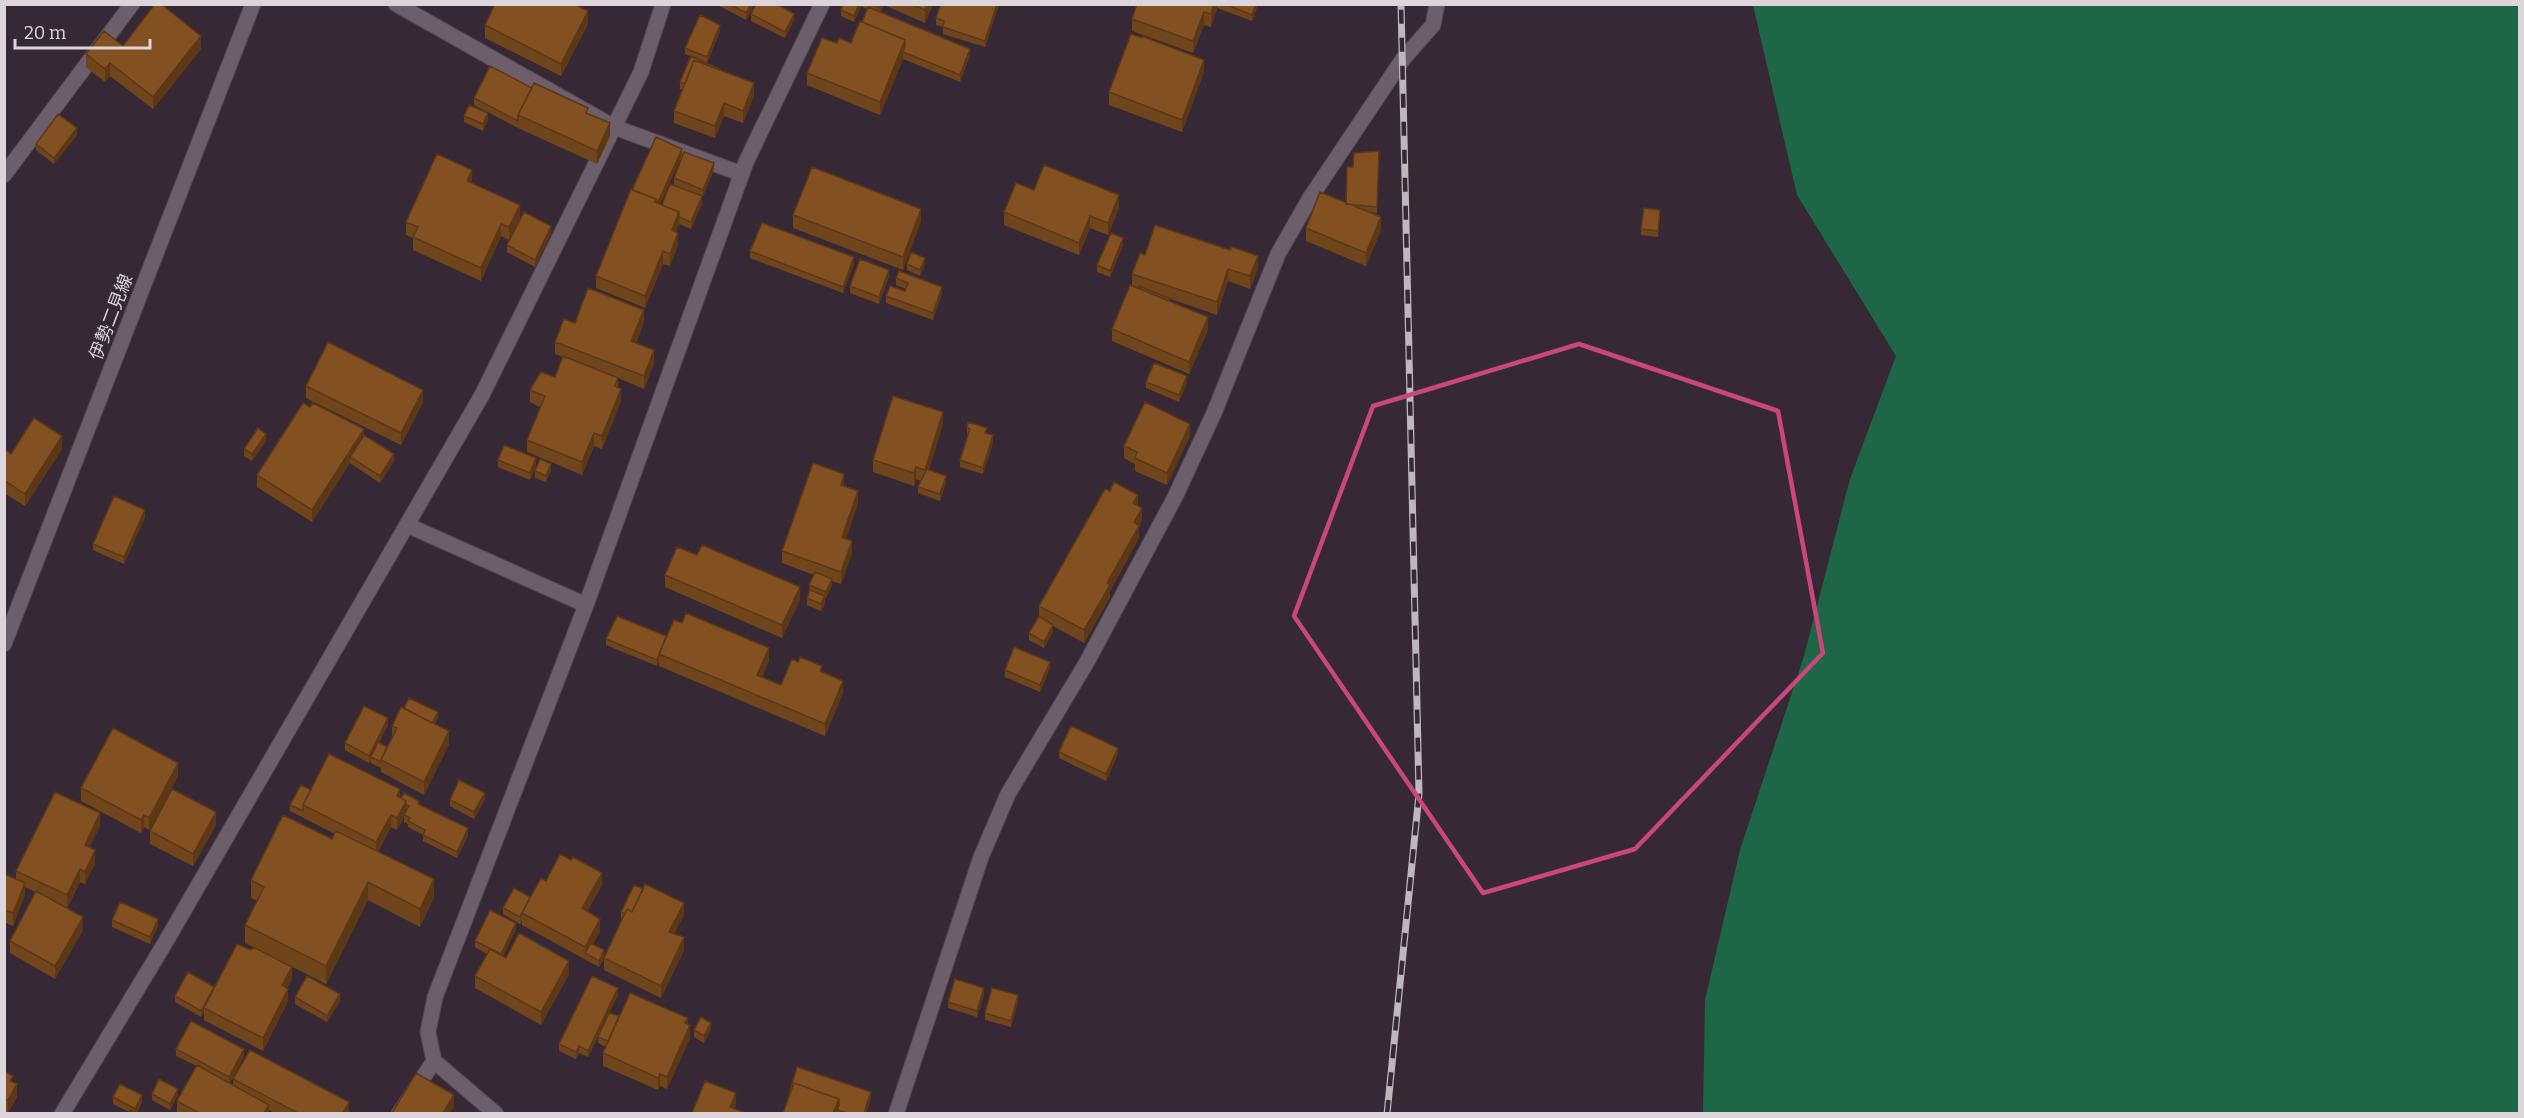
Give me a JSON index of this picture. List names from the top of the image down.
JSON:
{
  "streets": {
    "street": ["伊勢二見線"]
  },
  "scale_bar": "20 m"
}
